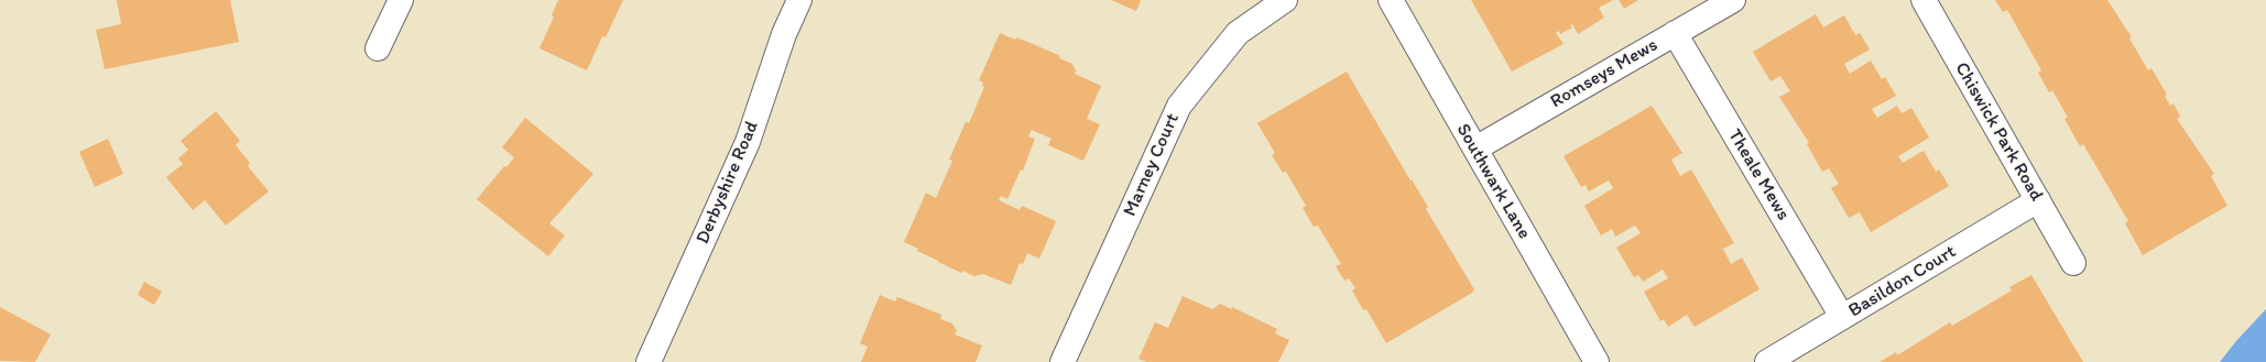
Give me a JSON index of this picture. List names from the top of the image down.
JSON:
{
  "streets": {
    "street": [
      "Romseys Mews",
      "Chiswick Park Road",
      "Marney Court",
      "Theale Mews",
      "Southwark Lane",
      "Derbyshire Road",
      "Basildon Court"
    ]
  },
  "crossings": [
    ["Romseys Mews", "Theale Mews"],
    ["Romseys Mews", "Southwark Lane"],
    ["Chiswick Park Road", "Basildon Court"],
    ["Theale Mews", "Basildon Court"]
  ]
}
